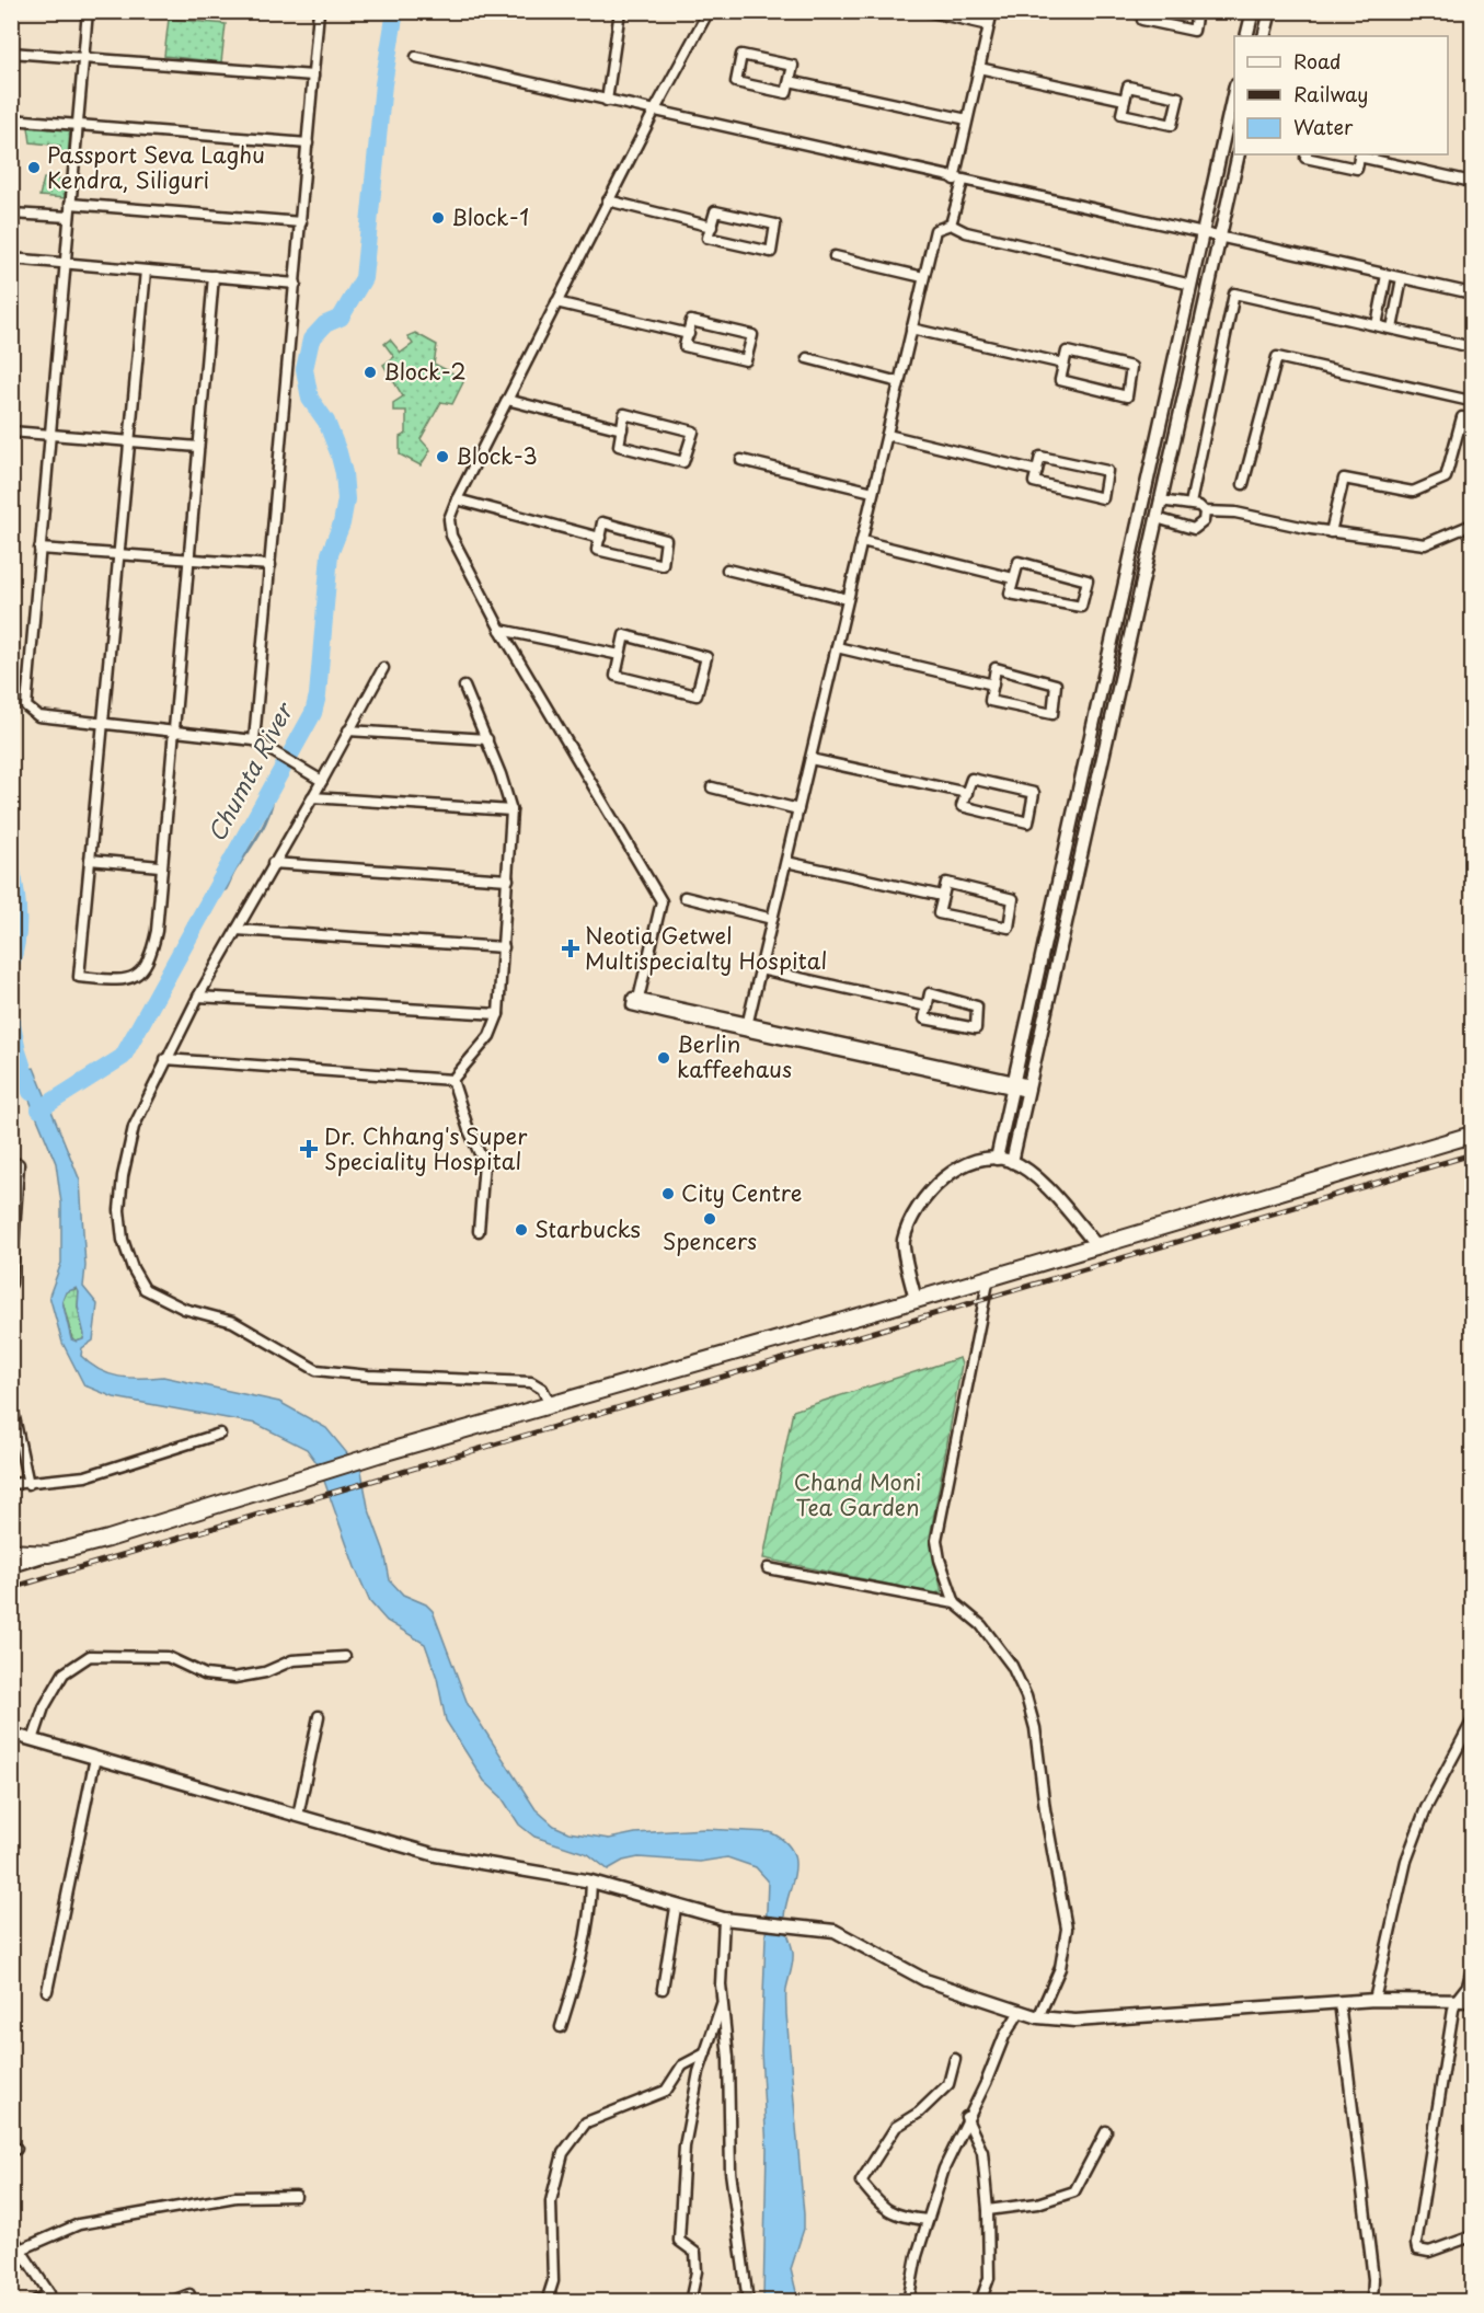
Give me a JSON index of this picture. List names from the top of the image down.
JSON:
{
  "water": ["Chumta River"],
  "parks": ["Chand Moni Tea Garden"],
  "places": {
    "other": [
      "Passport Seva Laghu Kendra, Siliguri",
      "Block-1",
      "Block-2",
      "Block-3",
      "Berlin kaffeehaus",
      "City Centre",
      "Spencers",
      "Starbucks"
    ],
    "health": ["Neotia Getwel Multispecialty Hospital", "Dr. Chhang's Super Speciality Hospital"]
  },
  "legend": ["Road", "Railway", "Water"]
}
